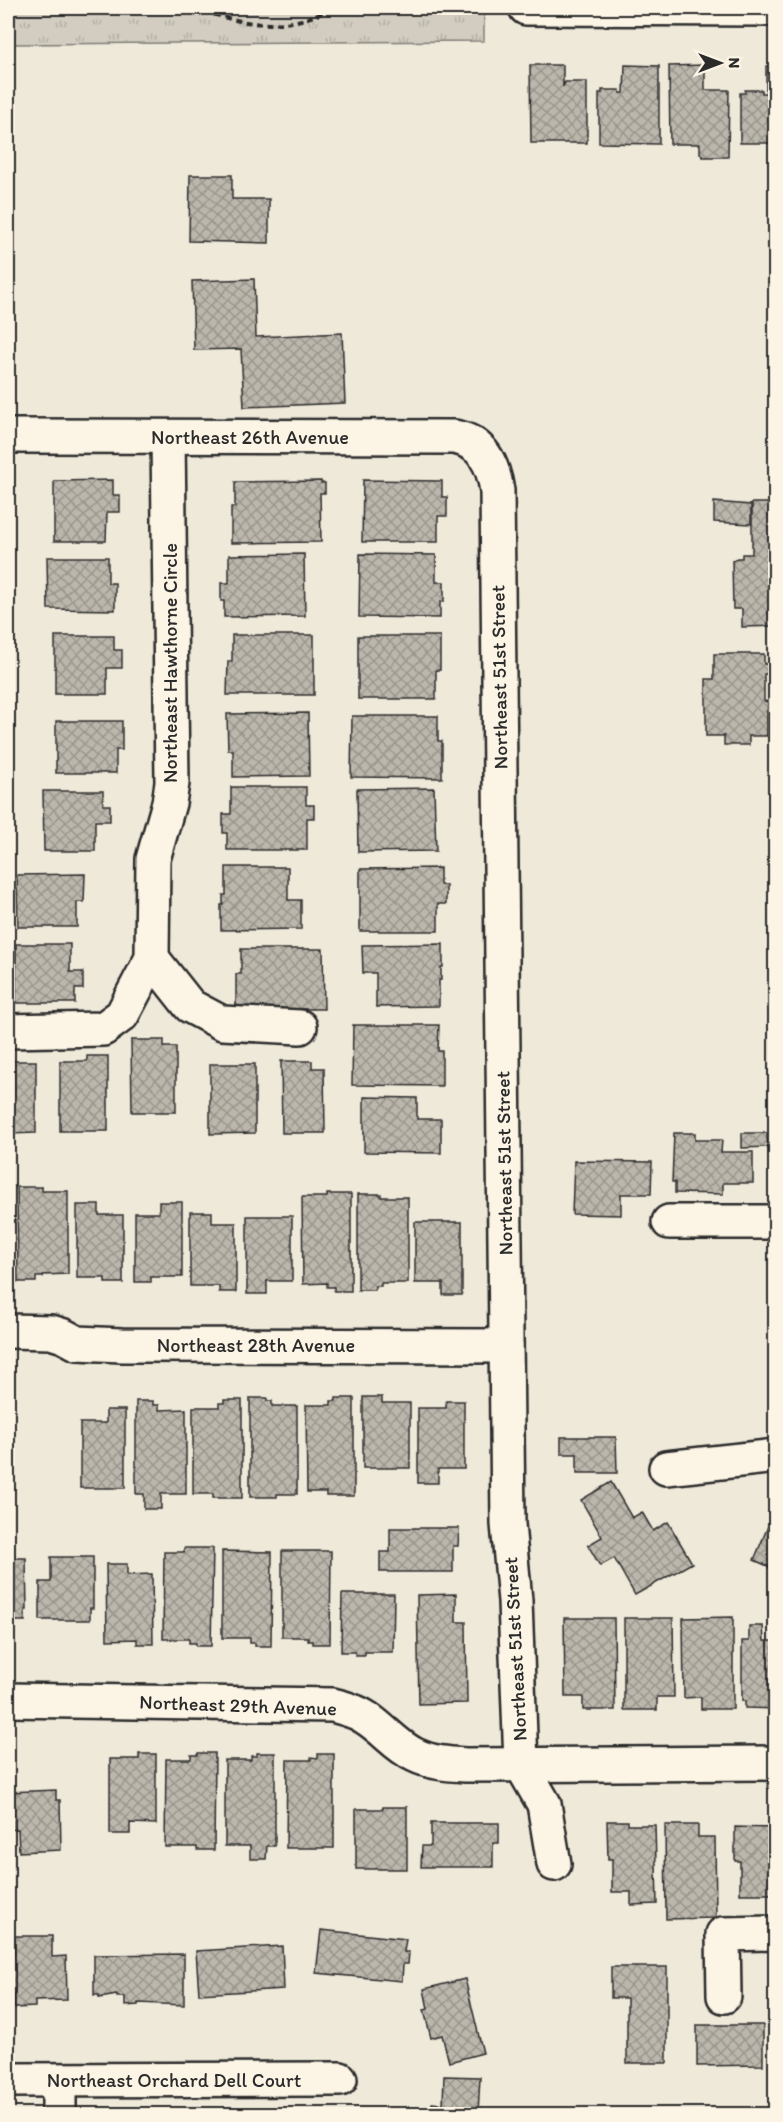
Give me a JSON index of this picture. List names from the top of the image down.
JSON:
{
  "streets": {
    "street": [
      "Northeast 26th Avenue",
      "Northeast Hawthorne Circle",
      "Northeast 51st Street",
      "Northeast 28th Avenue",
      "Northeast 29th Avenue",
      "Northeast Orchard Dell Court"
    ]
  },
  "crossings": [
    ["Northeast 26th Avenue", "Northeast Hawthorne Circle"],
    ["Northeast 26th Avenue", "Northeast 51st Street"],
    ["Northeast 51st Street", "Northeast 28th Avenue"],
    ["Northeast 51st Street", "Northeast 29th Avenue"]
  ],
  "north": "right"
}
